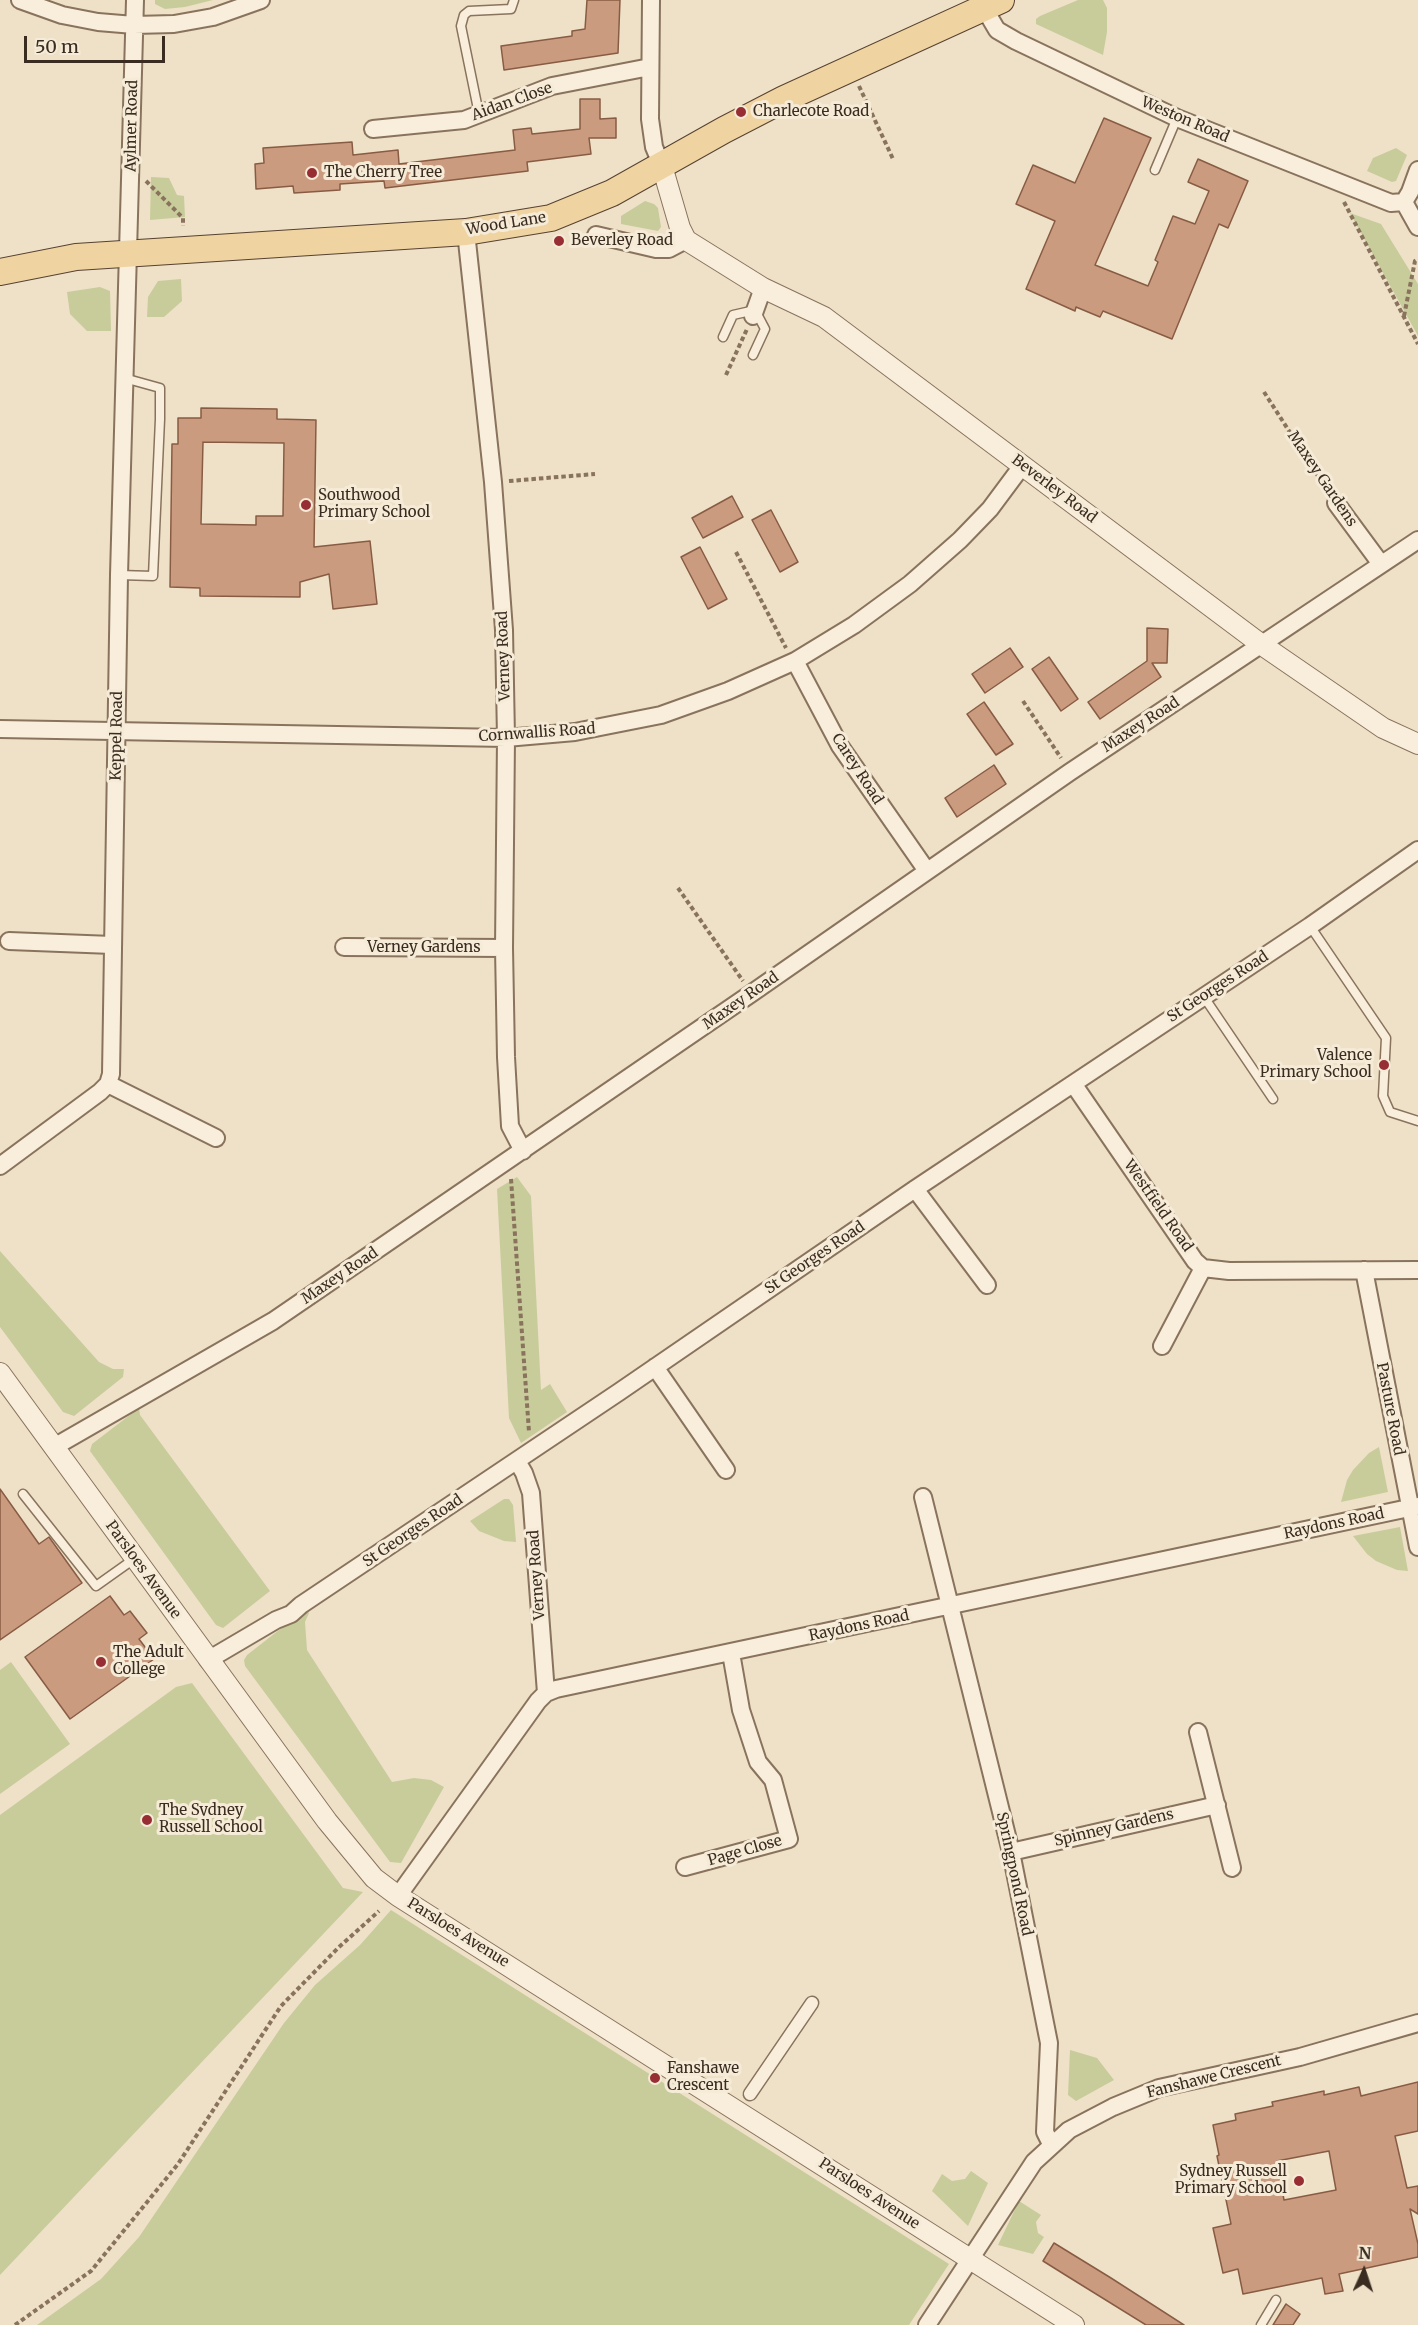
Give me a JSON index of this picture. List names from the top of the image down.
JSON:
{
  "streets": {
    "main road": ["Wood Lane"],
    "street": [
      "Aidan Close",
      "Weston Road",
      "Aylmer Road",
      "Maxey Gardens",
      "Beverley Road",
      "Verney Road",
      "Maxey Road",
      "Cornwallis Road",
      "Keppel Road",
      "Carey Road",
      "Verney Gardens",
      "St Georges Road",
      "Westfield Road",
      "Pasture Road",
      "Raydons Road",
      "Parsloes Avenue",
      "Spinney Gardens",
      "Page Close",
      "Springpond Road",
      "Fanshawe Crescent"
    ]
  },
  "crossings": [
    ["Weston Road", "Wood Lane"],
    ["Aylmer Road", "Wood Lane"],
    ["Aylmer Road", "Keppel Road"],
    ["Wood Lane", "Verney Road"],
    ["Wood Lane", "Keppel Road"],
    ["Maxey Gardens", "Maxey Road"],
    ["Beverley Road", "Maxey Road"],
    ["Beverley Road", "Cornwallis Road"],
    ["Verney Road", "Maxey Road"],
    ["Verney Road", "Cornwallis Road"],
    ["Verney Road", "Verney Gardens"],
    ["Verney Road", "St Georges Road"],
    ["Verney Road", "Raydons Road"],
    ["Maxey Road", "Carey Road"],
    ["Maxey Road", "Parsloes Avenue"],
    ["Cornwallis Road", "Keppel Road"],
    ["Cornwallis Road", "Carey Road"],
    ["St Georges Road", "Westfield Road"],
    ["St Georges Road", "Parsloes Avenue"],
    ["Westfield Road", "Pasture Road"],
    ["Pasture Road", "Raydons Road"],
    ["Raydons Road", "Page Close"],
    ["Raydons Road", "Springpond Road"],
    ["Parsloes Avenue", "Fanshawe Crescent"],
    ["Spinney Gardens", "Springpond Road"],
    ["Springpond Road", "Fanshawe Crescent"]
  ],
  "places": [
    "Charlecote Road",
    "The Cherry Tree",
    "Beverley Road",
    "Southwood Primary School",
    "Valence Primary School",
    "The Adult College",
    "The Sydney Russell School",
    "Fanshawe Crescent",
    "Sydney Russell Primary School"
  ],
  "scale_bar": "50 m",
  "north": "top"
}
